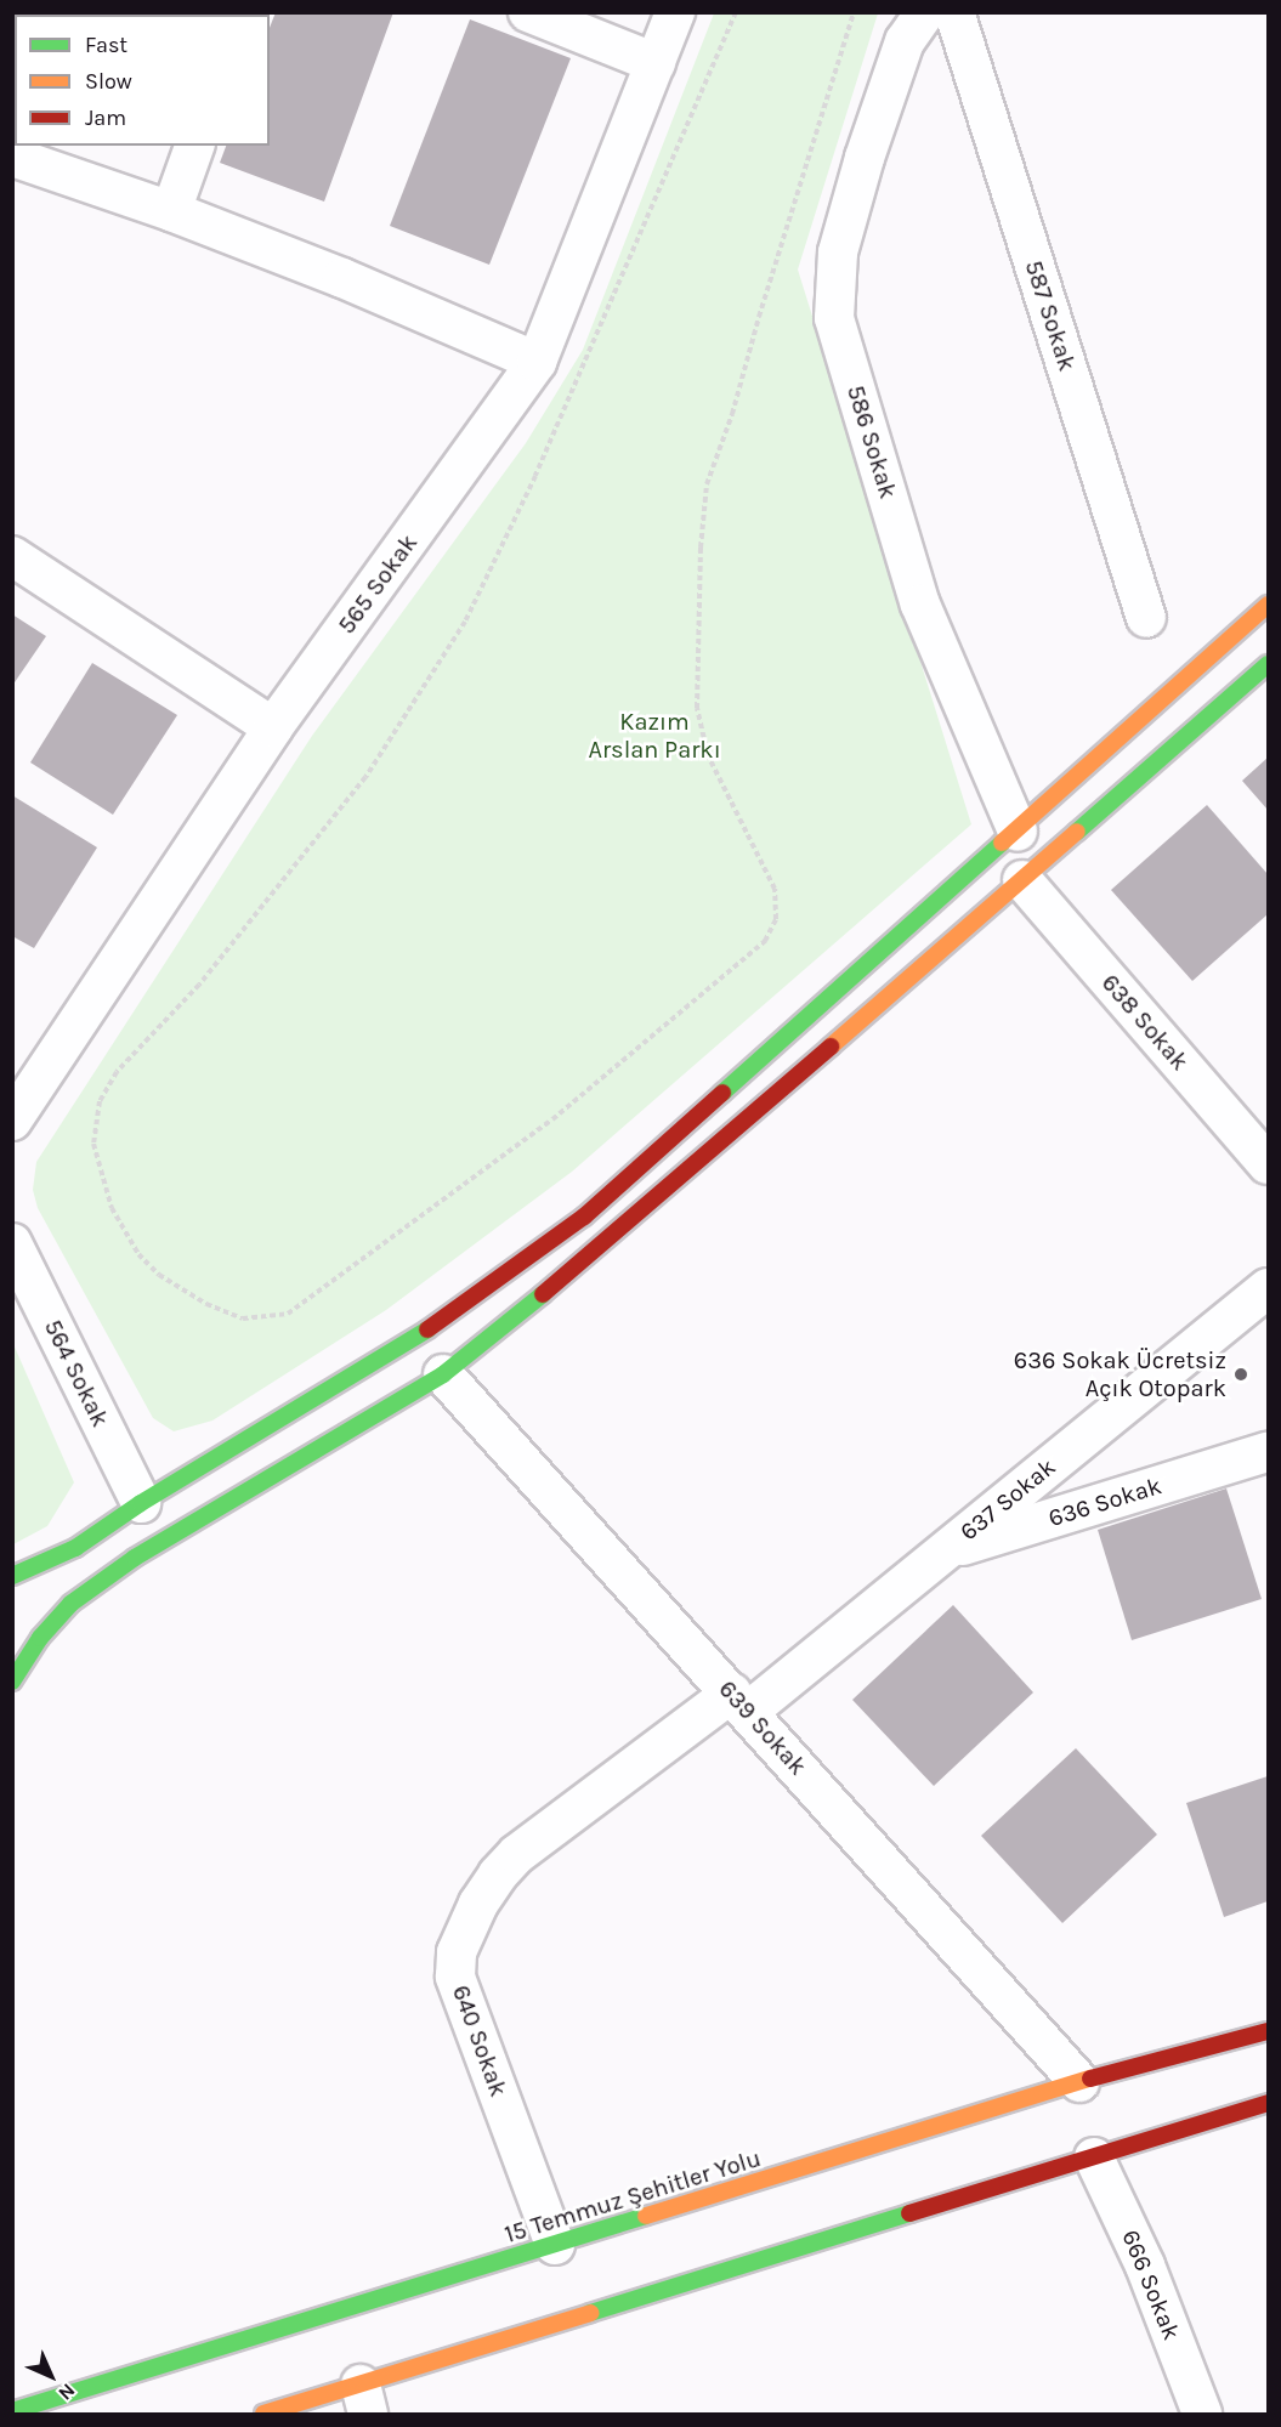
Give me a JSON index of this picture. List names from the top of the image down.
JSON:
{
  "streets": {
    "street": [
      "587 Sokak",
      "586 Sokak",
      "565 Sokak",
      "638 Sokak",
      "564 Sokak",
      "637 Sokak",
      "636 Sokak",
      "639 Sokak",
      "640 Sokak",
      "15 Temmuz Şehitler Yolu",
      "666 Sokak"
    ]
  },
  "crossings": [
    ["637 Sokak", "636 Sokak"],
    ["637 Sokak", "639 Sokak"],
    ["637 Sokak", "640 Sokak"],
    ["639 Sokak", "640 Sokak"],
    ["639 Sokak", "15 Temmuz Şehitler Yolu"],
    ["640 Sokak", "15 Temmuz Şehitler Yolu"]
  ],
  "parks": ["Kazım Arslan Parkı"],
  "places": ["636 Sokak Ücretsiz Açık Otopark"],
  "legend": ["Fast", "Slow", "Jam"],
  "north": "bottom right"
}
